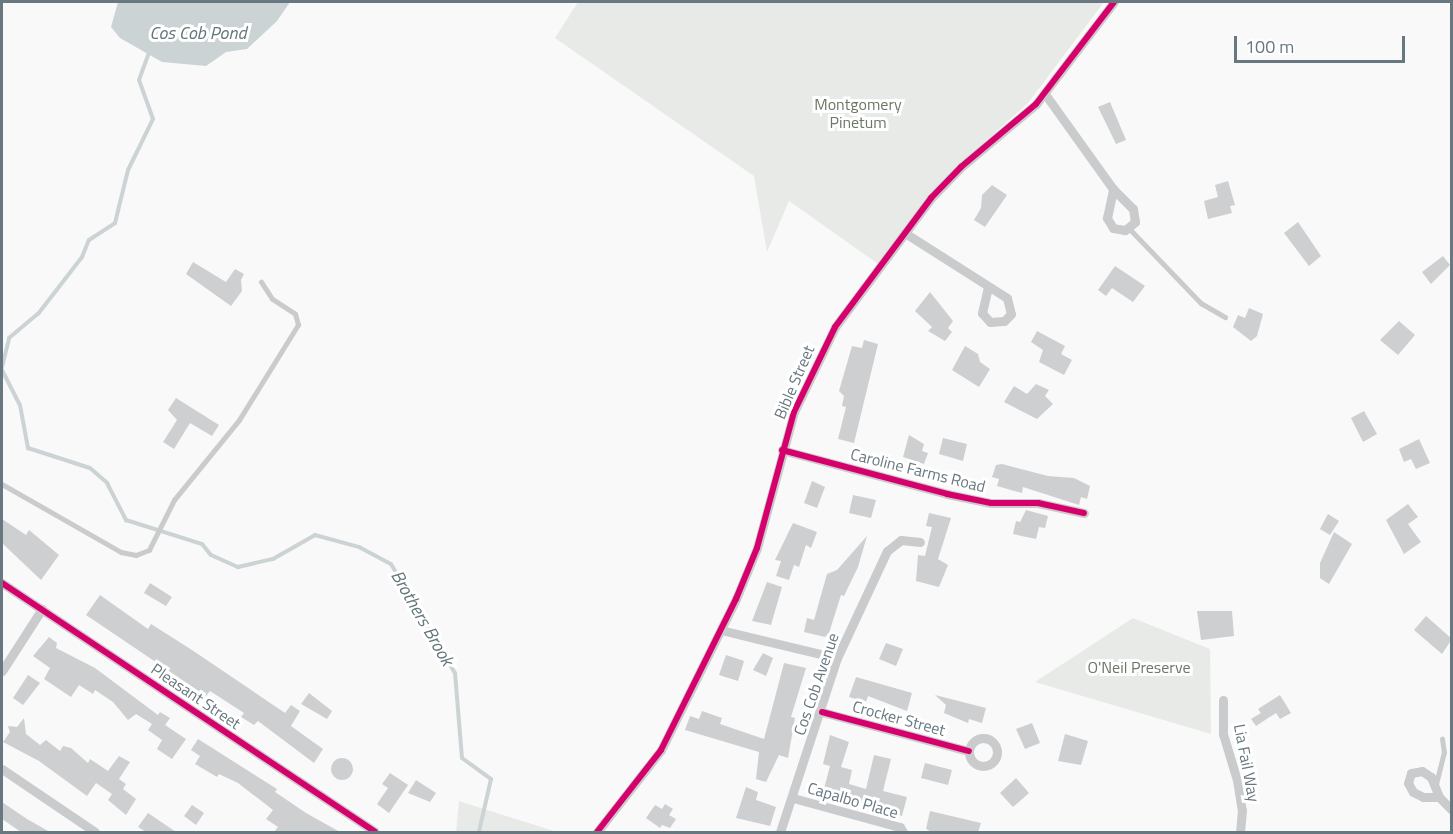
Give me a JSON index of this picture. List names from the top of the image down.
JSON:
{
  "streets": {
    "street": [
      "Bible Street",
      "Caroline Farms Road",
      "Cos Cob Avenue",
      "Pleasant Street",
      "Crocker Street",
      "Lia Fail Way",
      "Capalbo Place"
    ]
  },
  "crossings": [
    ["Bible Street", "Caroline Farms Road"],
    ["Cos Cob Avenue", "Crocker Street"],
    ["Cos Cob Avenue", "Capalbo Place"]
  ],
  "water": ["Cos Cob Pond", "Brothers Brook"],
  "parks": ["Montgomery Pinetum", "O'Neil Preserve"],
  "scale_bar": "100 m"
}
